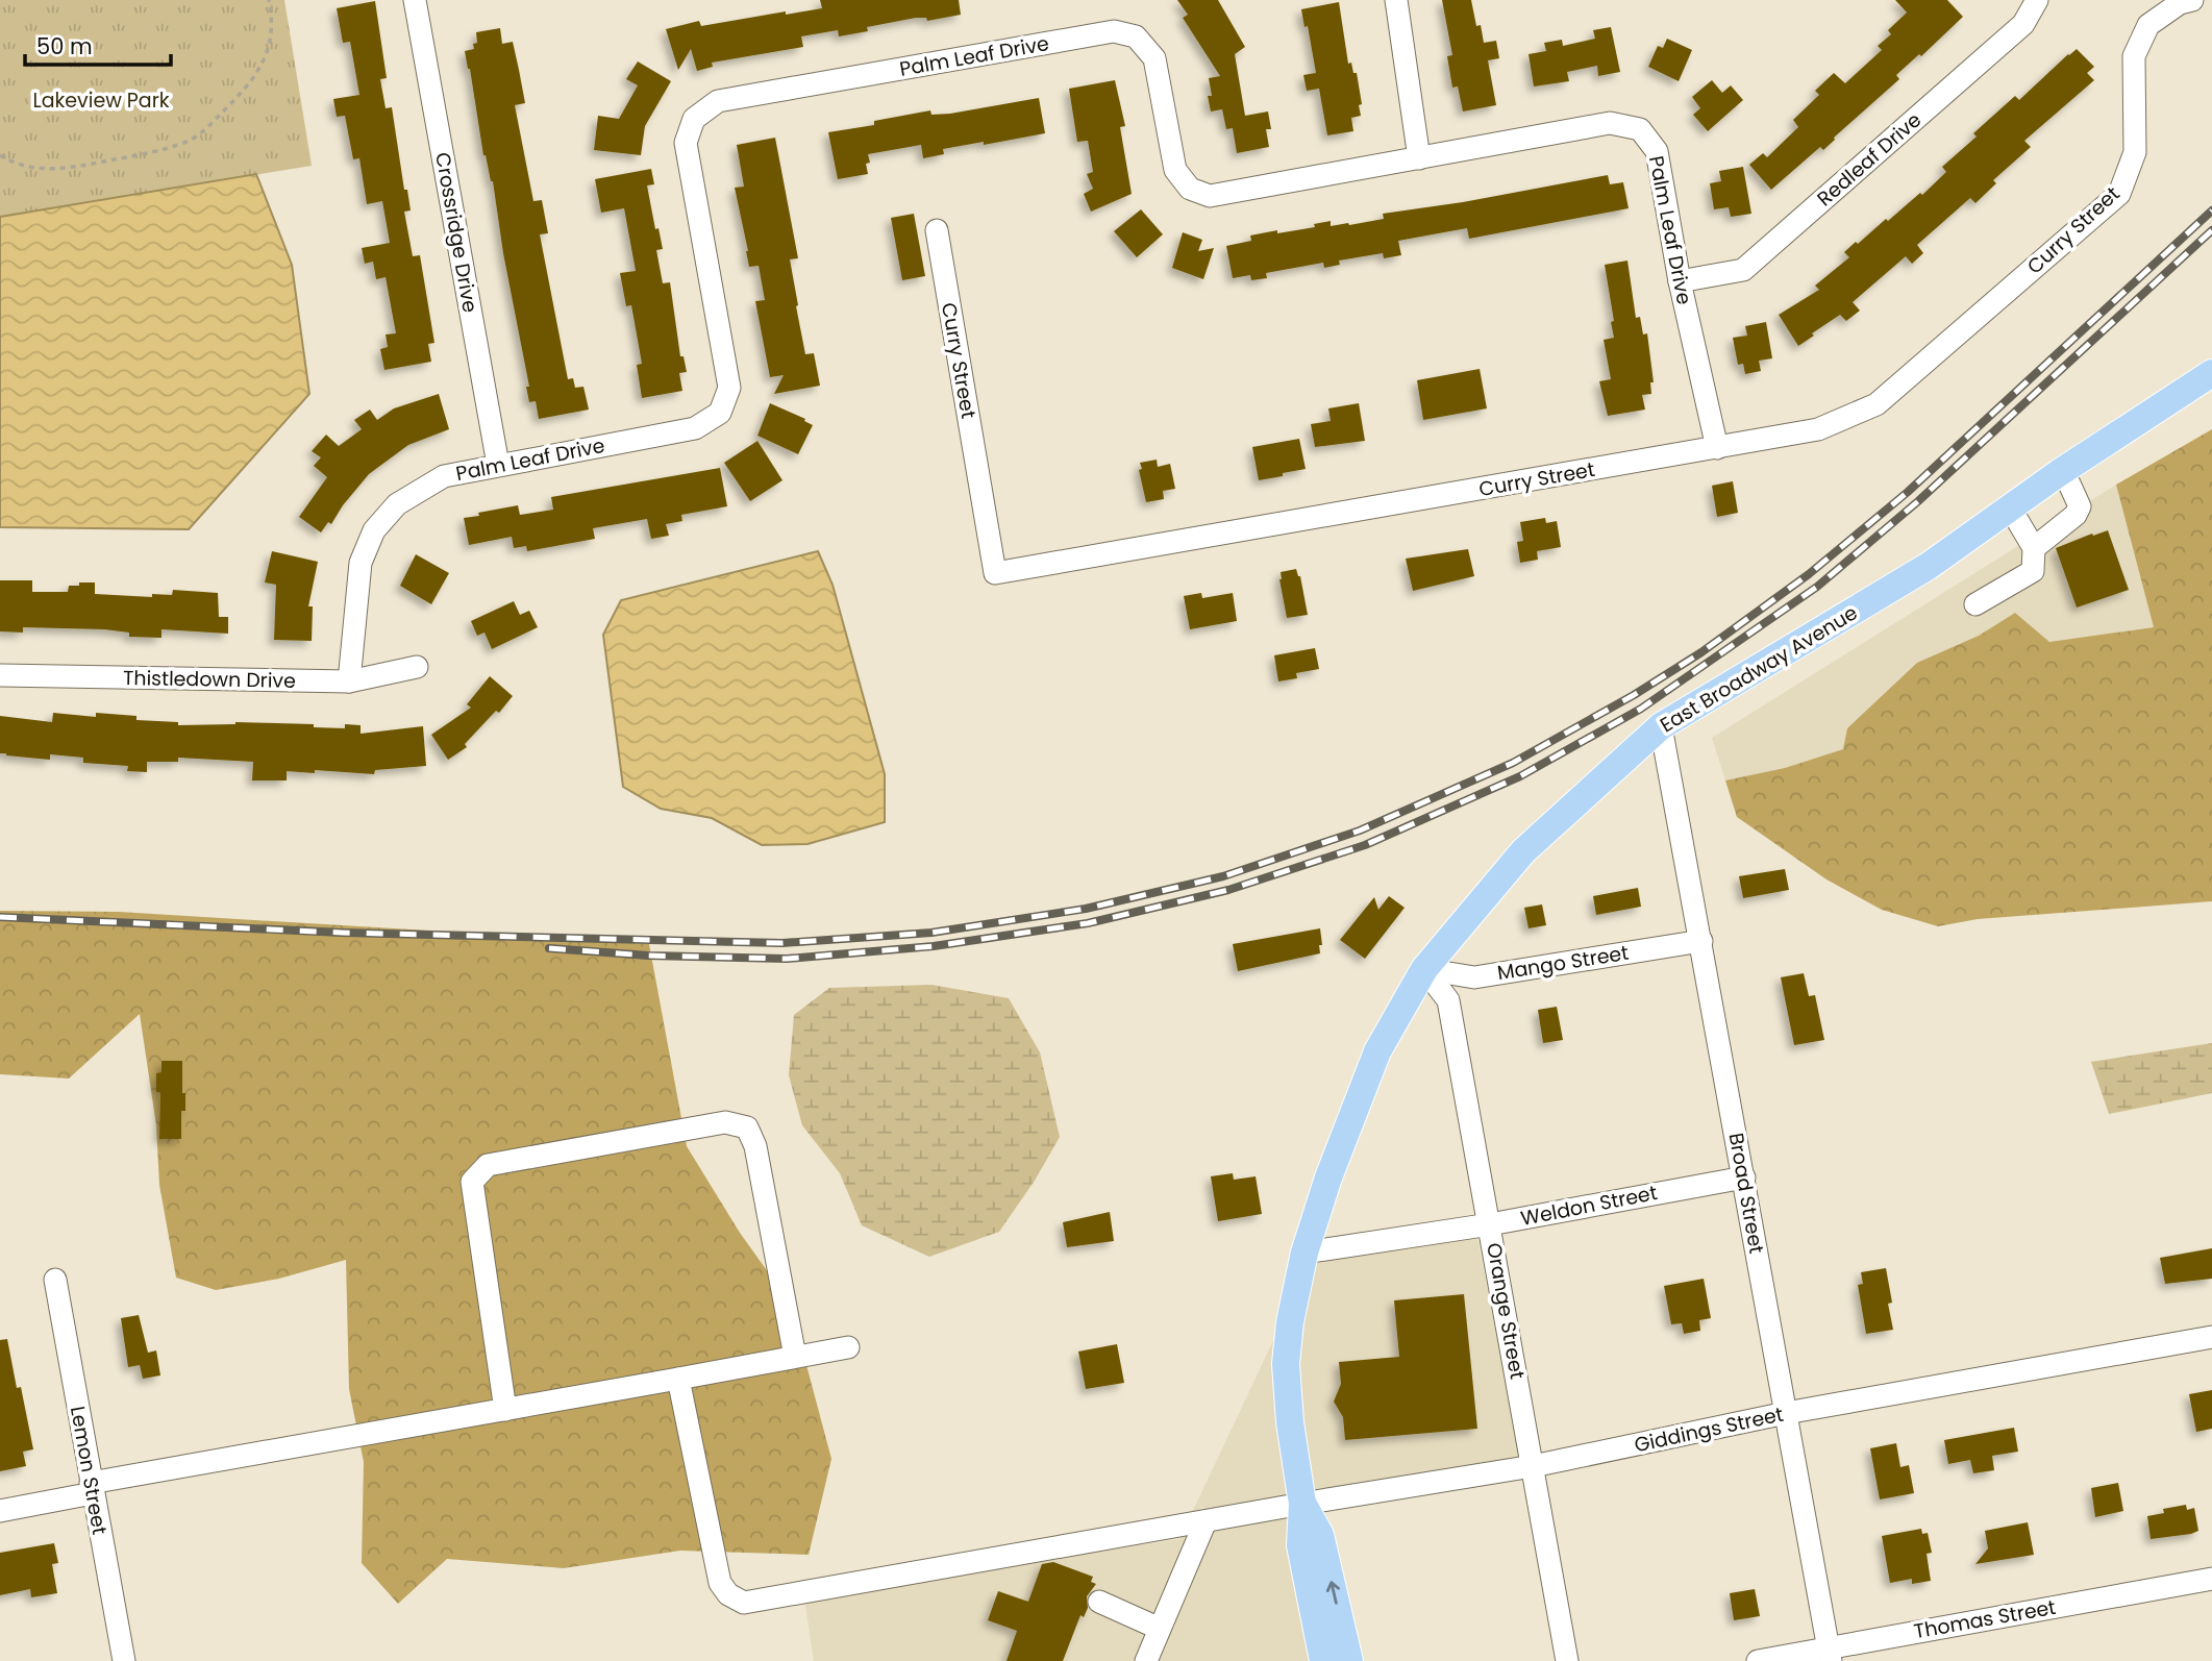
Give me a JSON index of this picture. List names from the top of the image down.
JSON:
{
  "streets": {
    "main road": ["East Broadway Avenue"],
    "street": [
      "Palm Leaf Drive",
      "Redleaf Drive",
      "Curry Street",
      "Crossridge Drive",
      "Thistledown Drive",
      "Mango Street",
      "Broad Street",
      "Weldon Street",
      "Orange Street",
      "Giddings Street",
      "Lemon Street",
      "Thomas Street"
    ]
  },
  "crossings": [
    ["Palm Leaf Drive", "Redleaf Drive"],
    ["Palm Leaf Drive", "Curry Street"],
    ["Palm Leaf Drive", "Crossridge Drive"],
    ["Palm Leaf Drive", "Thistledown Drive"],
    ["East Broadway Avenue", "Mango Street"],
    ["East Broadway Avenue", "Broad Street"],
    ["East Broadway Avenue", "Weldon Street"],
    ["East Broadway Avenue", "Orange Street"],
    ["East Broadway Avenue", "Giddings Street"],
    ["Mango Street", "Broad Street"],
    ["Mango Street", "Orange Street"],
    ["Broad Street", "Weldon Street"],
    ["Broad Street", "Giddings Street"],
    ["Broad Street", "Thomas Street"],
    ["Weldon Street", "Orange Street"],
    ["Orange Street", "Giddings Street"]
  ],
  "parks": ["Lakeview Park"],
  "scale_bar": "50 m"
}
